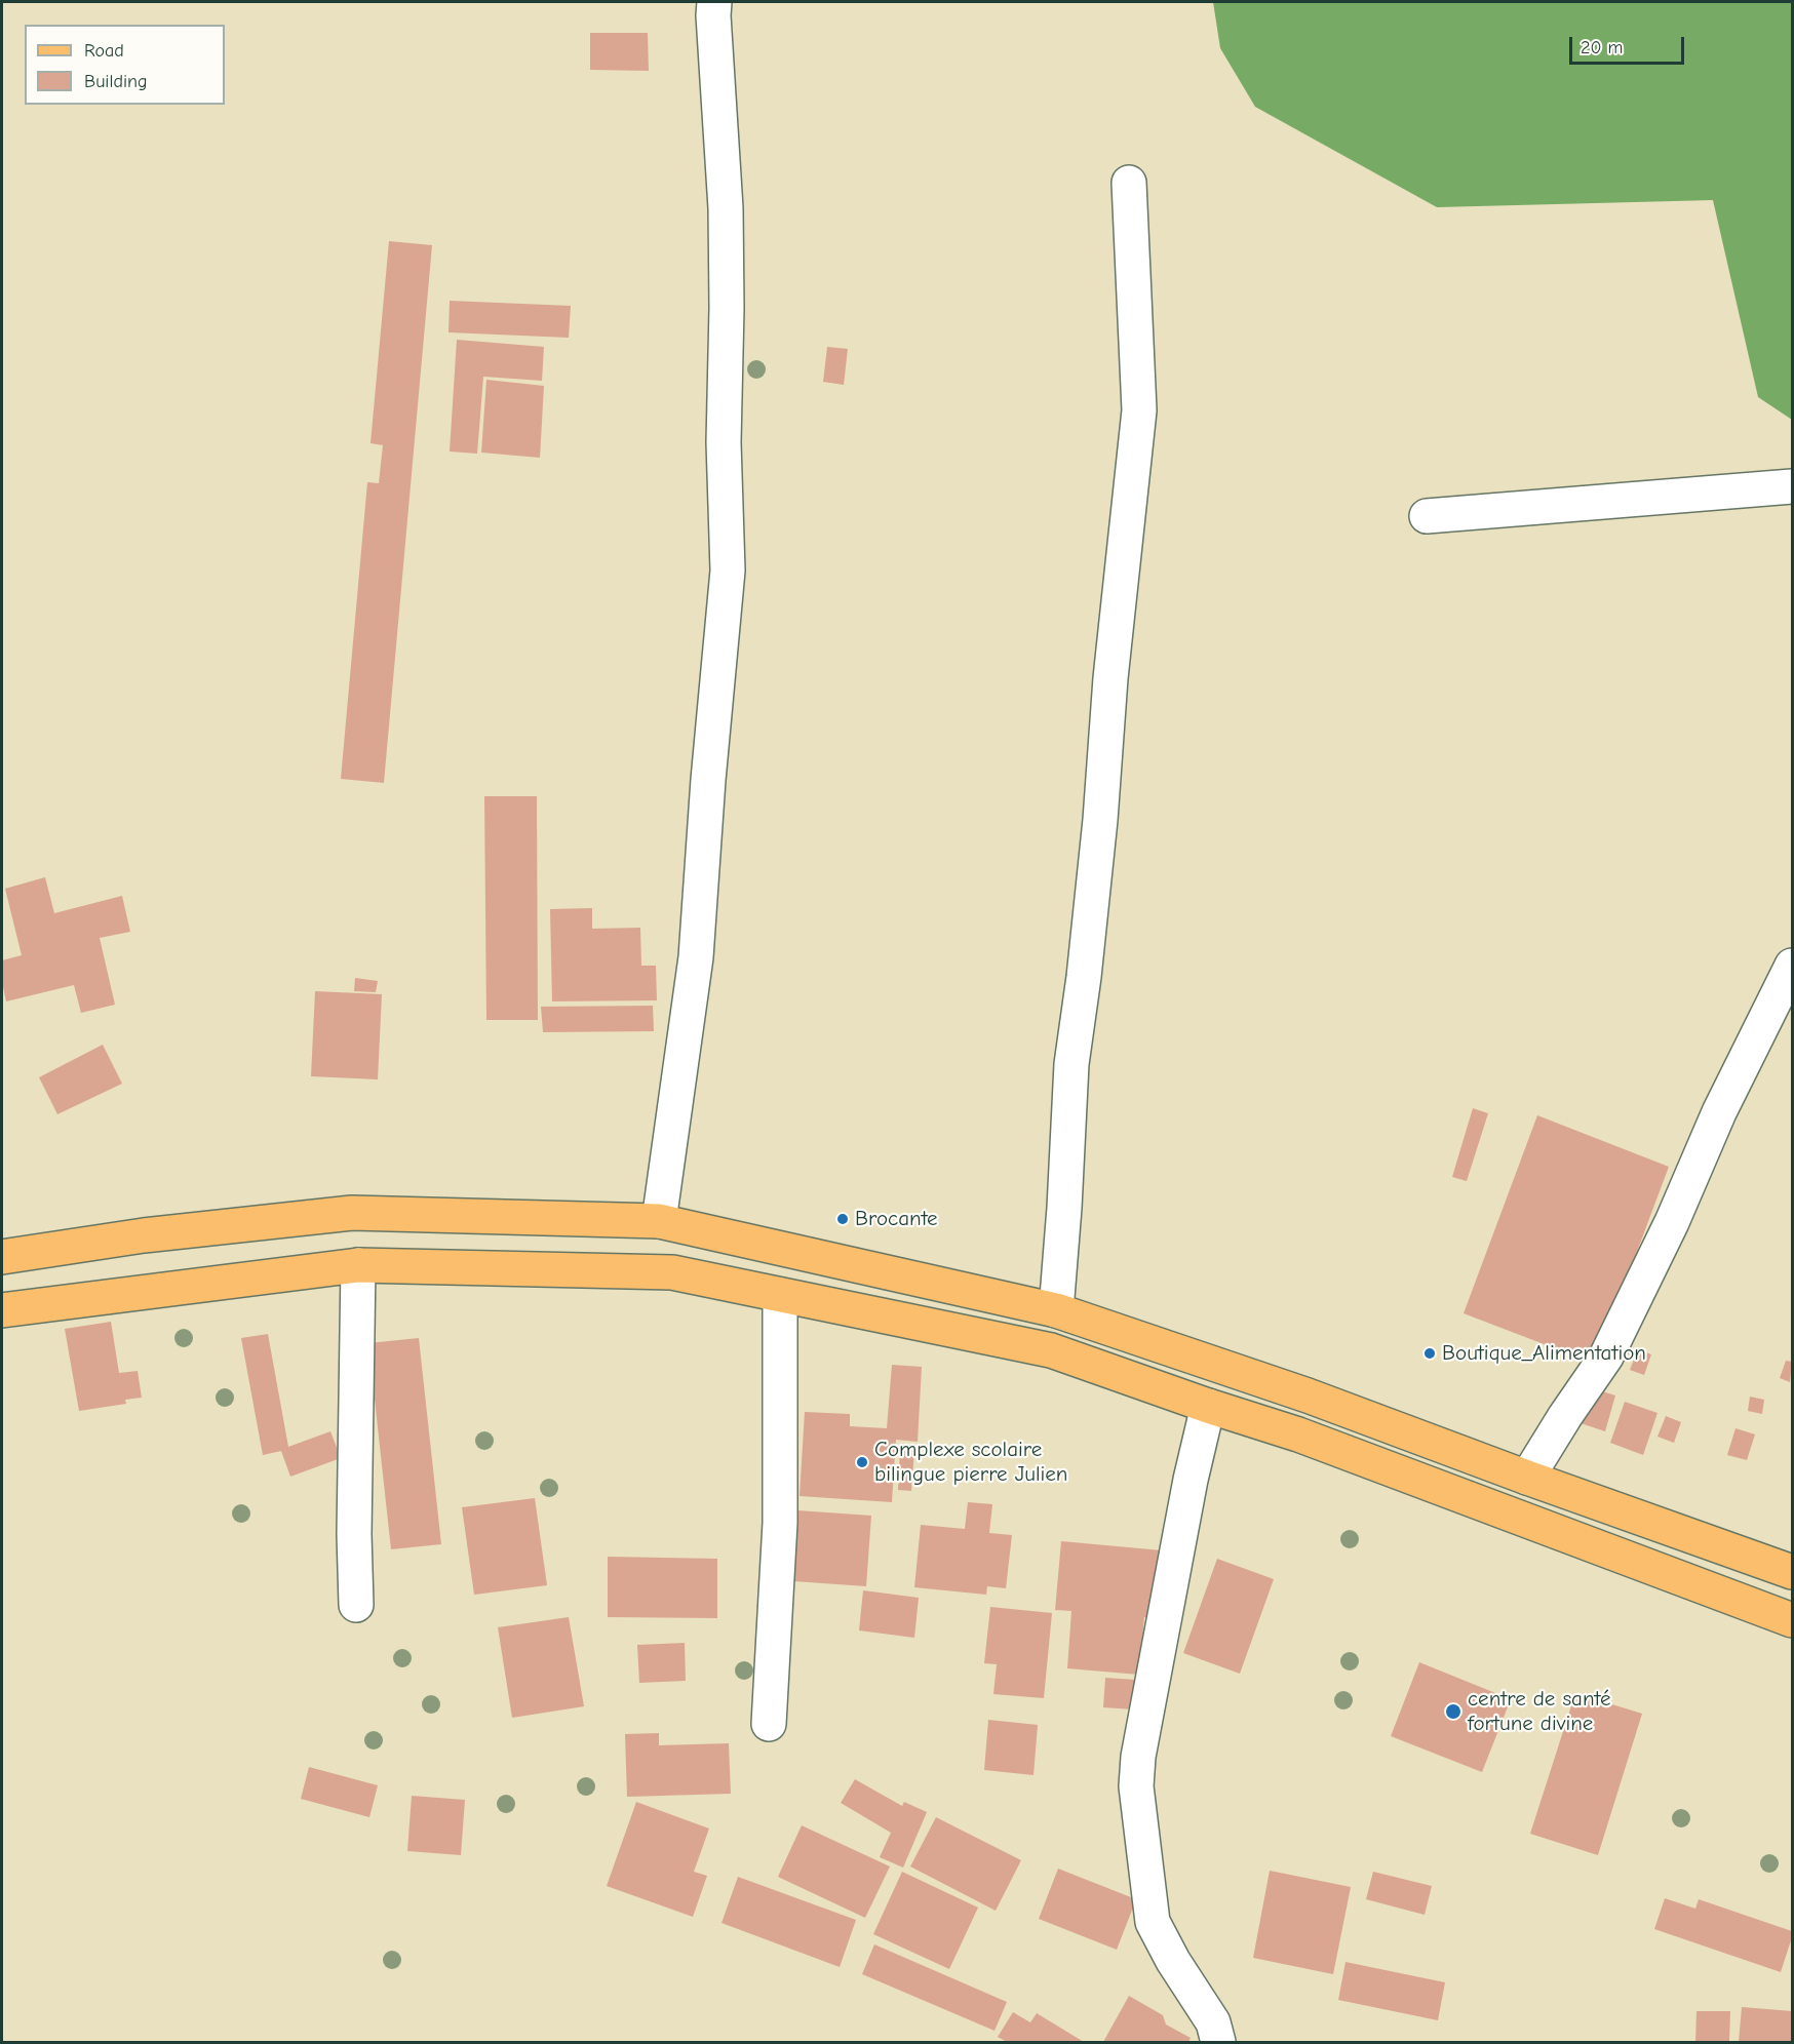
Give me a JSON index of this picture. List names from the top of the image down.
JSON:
{
  "places": [
    "Brocante",
    "Boutique_Alimentation",
    "Complexe scolaire bilingue pierre Julien",
    "centre de santé fortune divine"
  ],
  "legend": ["Road", "Building"],
  "scale_bar": "20 m"
}
